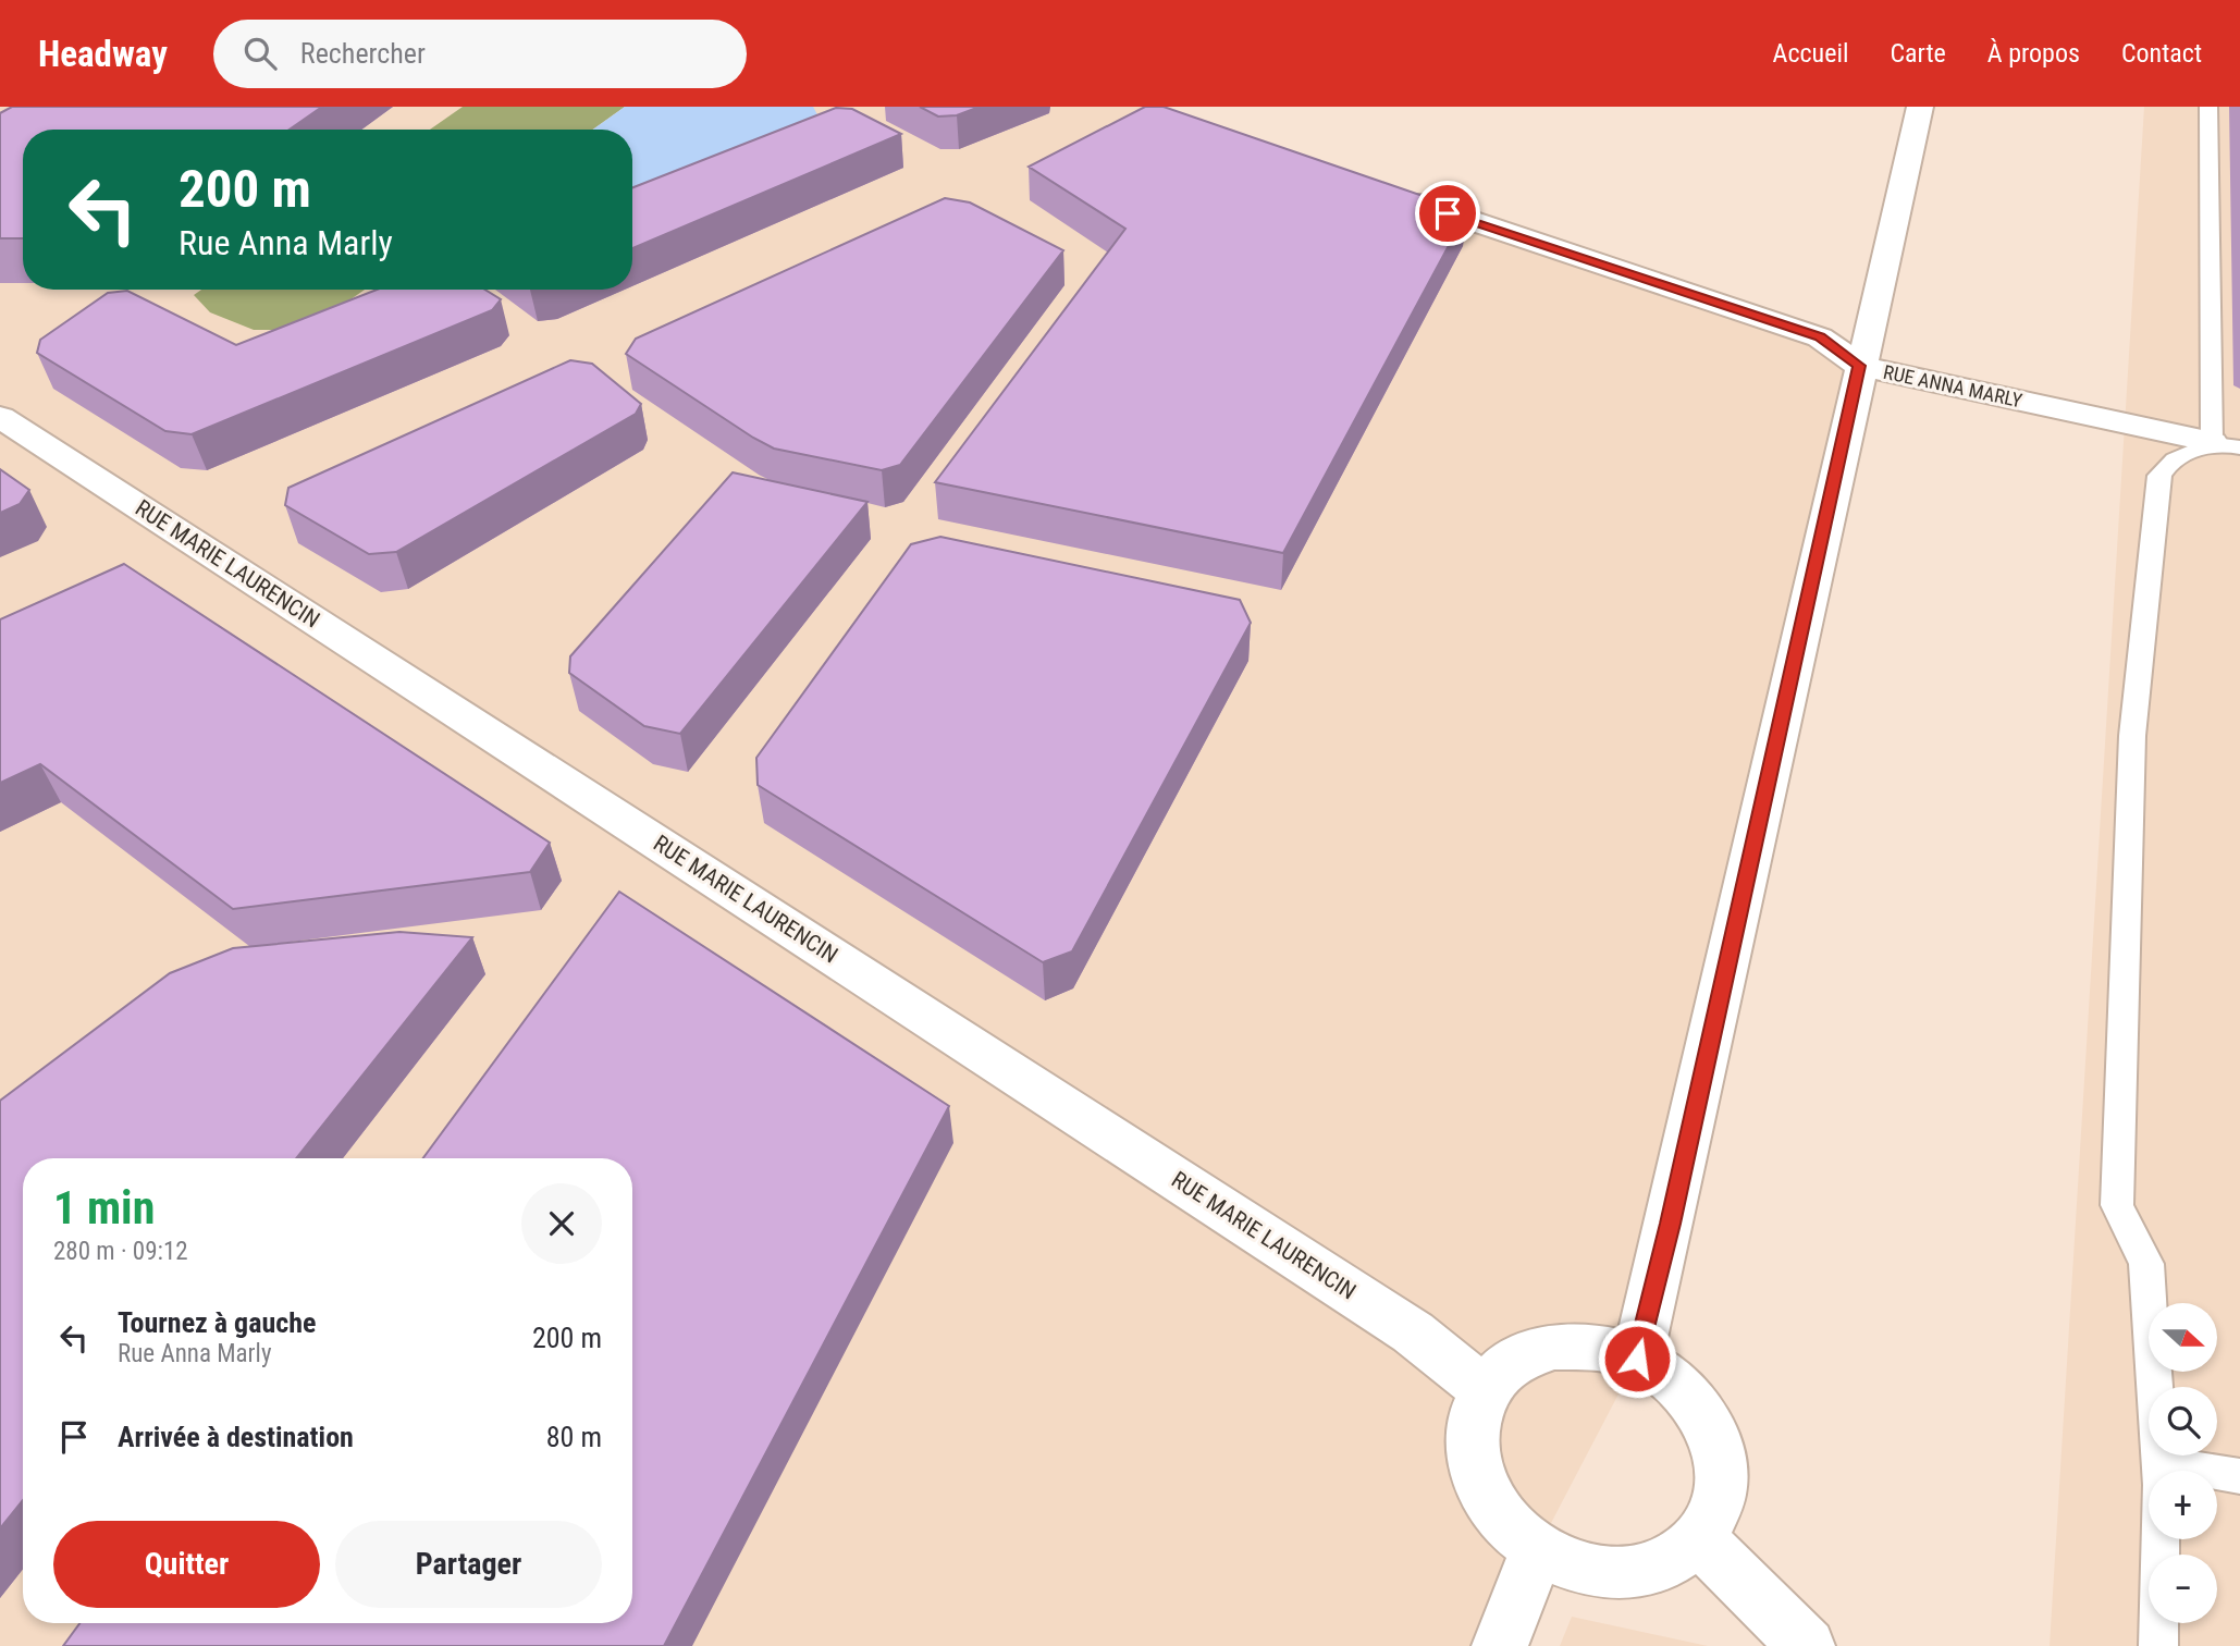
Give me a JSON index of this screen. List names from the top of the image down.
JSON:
{
  "streets": {
    "street": ["RUE ANNA MARLY", "RUE MARIE LAURENCIN"]
  },
  "north": "right",
  "page": {
    "header": "Headway",
    "search": "Rechercher",
    "nav": [
      "Accueil",
      "Carte",
      "À propos",
      "Contact"
    ],
    "turn": ["200 m", "Rue Anna Marly"],
    "heading": ["1 min", "280 m · 09:12"],
    "list": [
      {
        "name": "Tournez à gauche",
        "note": "Rue Anna Marly",
        "value": "200 m"
      },
      {
        "name": "Arrivée à destination",
        "value": "80 m"
      }
    ],
    "map_buttons": ["+", "−"],
    "buttons": ["Quitter", "Partager"]
  }
}
